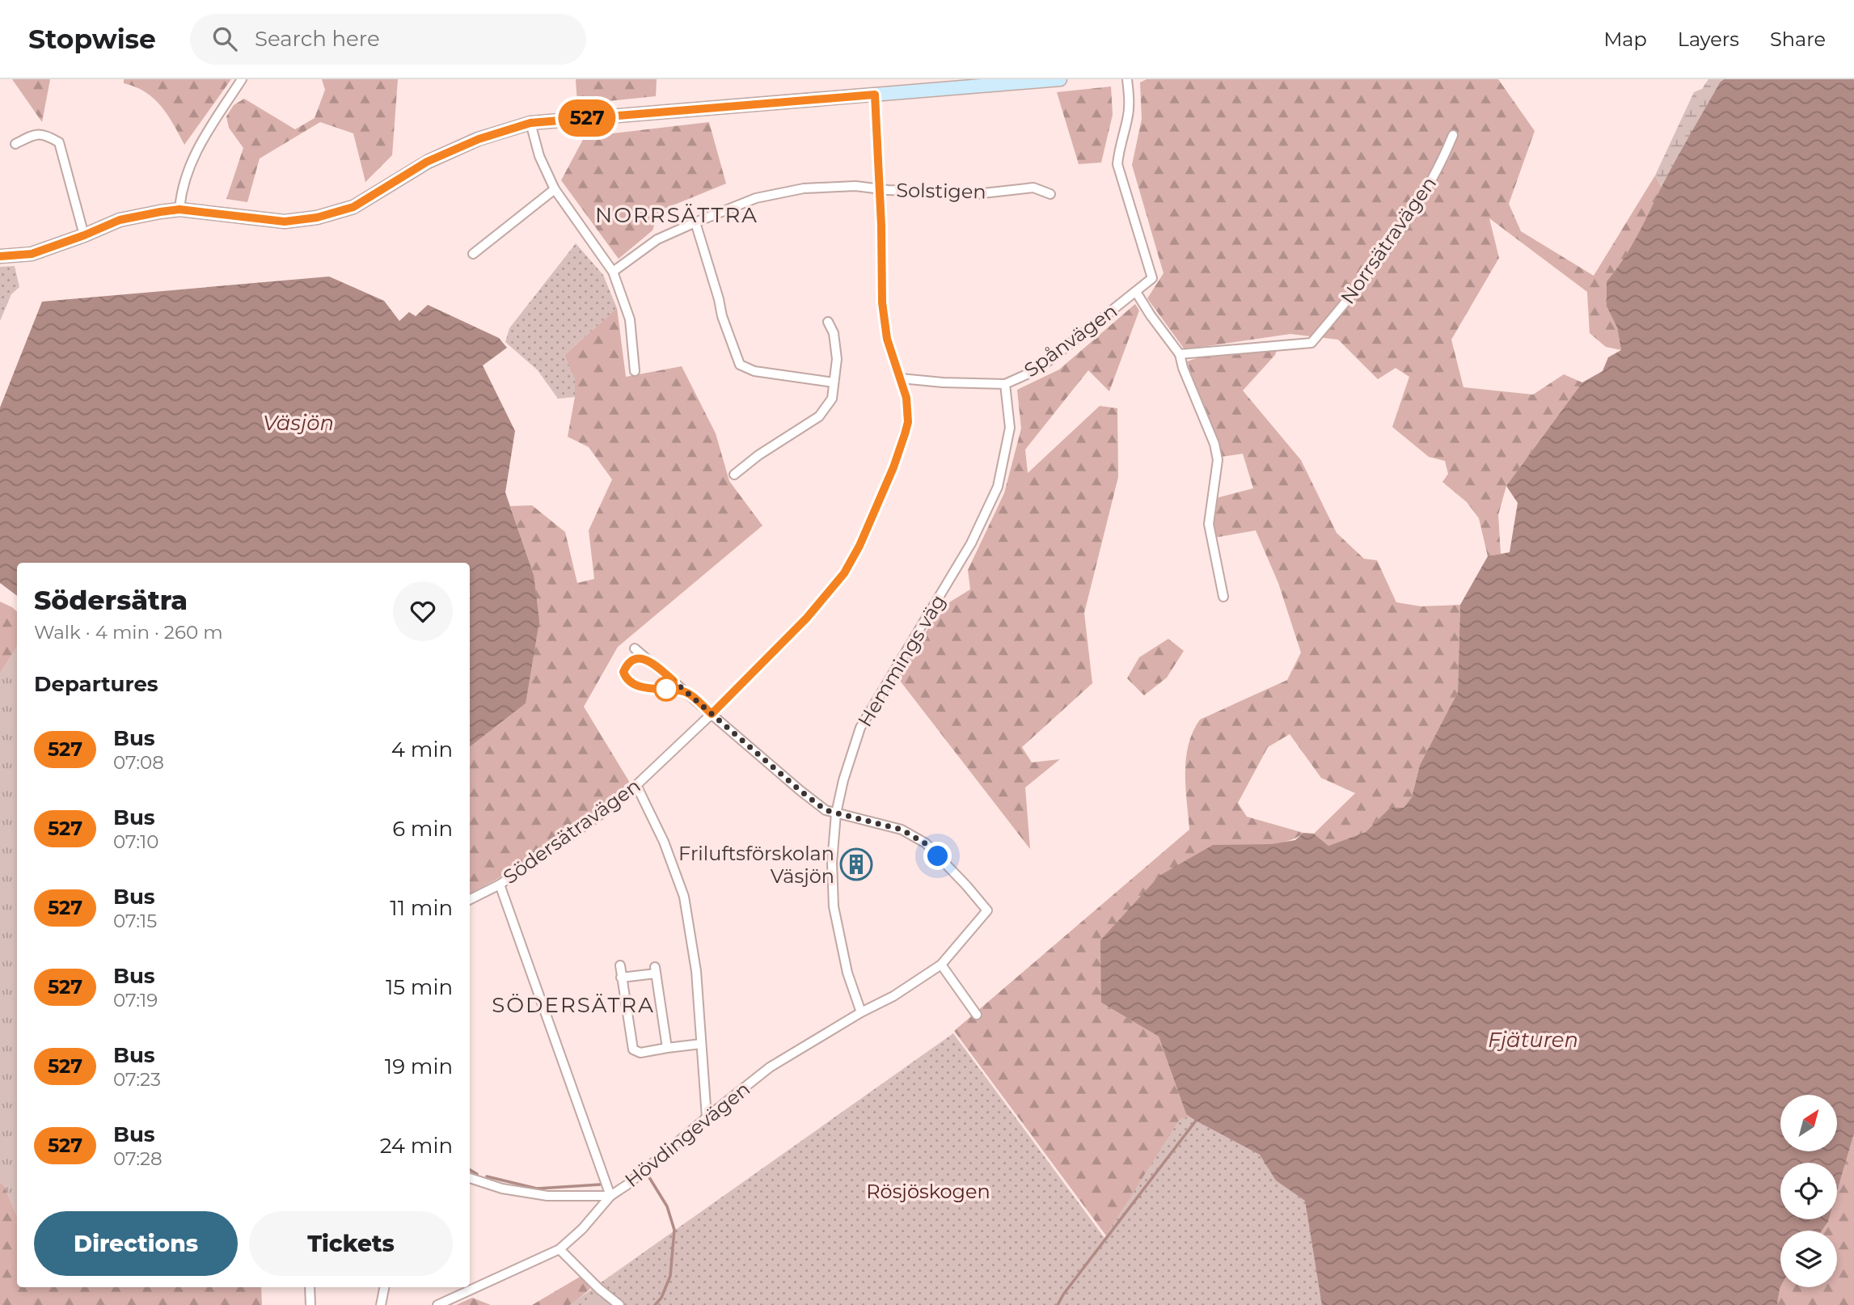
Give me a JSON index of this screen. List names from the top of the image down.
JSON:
{
  "streets": {
    "street": [
      "Solstigen",
      "Norrsätravägen",
      "Spånvägen",
      "Hemmings väg",
      "Södersätravägen",
      "Hövdingevägen"
    ]
  },
  "crossings": [
    ["Solstigen", "Södersätravägen"],
    ["Spånvägen", "Hemmings väg"],
    ["Spånvägen", "Södersätravägen"],
    ["Hemmings väg", "Hövdingevägen"]
  ],
  "districts": ["NORRSÄTTRA", "SÖDERSÄTRA"],
  "water": ["Väsjön", "Fjäturen"],
  "parks": ["Rösjöskogen"],
  "places": {
    "building": ["Friluftsförskolan Väsjön"]
  },
  "lines": ["bus line 527"],
  "north": "top right",
  "page": {
    "header": "Stopwise",
    "search": "Search here",
    "nav": ["Map", "Layers", "Share"],
    "on_map": "527",
    "heading": [
      ["Södersätra", "Walk · 4 min · 260 m"],
      "Departures"
    ],
    "list": [
      {
        "mark": "527",
        "name": "Bus",
        "note": "07:08",
        "value": "4 min"
      },
      {
        "mark": "527",
        "name": "Bus",
        "note": "07:10",
        "value": "6 min"
      },
      {
        "mark": "527",
        "name": "Bus",
        "note": "07:15",
        "value": "11 min"
      },
      {
        "mark": "527",
        "name": "Bus",
        "note": "07:19",
        "value": "15 min"
      },
      {
        "mark": "527",
        "name": "Bus",
        "note": "07:23",
        "value": "19 min"
      },
      {
        "mark": "527",
        "name": "Bus",
        "note": "07:28",
        "value": "24 min"
      }
    ],
    "buttons": ["Directions", "Tickets"]
  }
}
